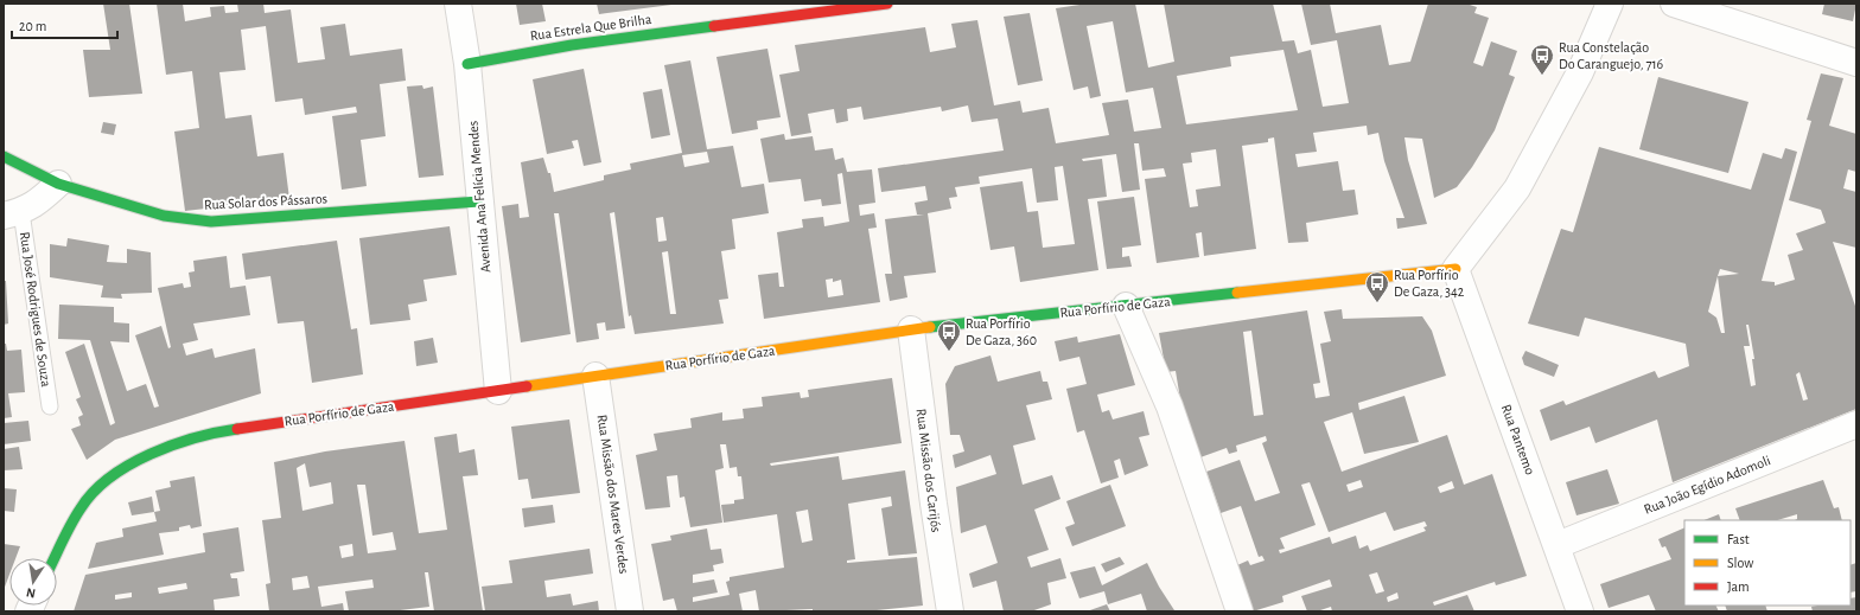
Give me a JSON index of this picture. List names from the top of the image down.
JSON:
{
  "streets": {
    "street": [
      "Rua Estrela Que Brilha",
      "Avenida Ana Felícia Mendes",
      "Rua Solar dos Pássaros",
      "Rua Porfírio de Gaza",
      "Rua José Rodrigues de Souza",
      "Rua Pantemo",
      "Rua Missão dos Carijós",
      "Rua João Egídio Adomoli",
      "Rua Missão dos Mares Verdes"
    ]
  },
  "crossings": [
    ["Rua Estrela Que Brilha", "Avenida Ana Felícia Mendes"],
    ["Avenida Ana Felícia Mendes", "Rua Solar dos Pássaros"],
    ["Avenida Ana Felícia Mendes", "Rua Porfírio de Gaza"],
    ["Rua Solar dos Pássaros", "Rua José Rodrigues de Souza"],
    ["Rua Porfírio de Gaza", "Rua Pantemo"],
    ["Rua Porfírio de Gaza", "Rua Missão dos Carijós"],
    ["Rua Porfírio de Gaza", "Rua Missão dos Mares Verdes"],
    ["Rua Pantemo", "Rua João Egídio Adomoli"]
  ],
  "places": {
    "bus stop": ["Rua Constelação Do Caranguejo, 716", "Rua Porfírio De Gaza, 342", "Rua Porfírio De Gaza, 360"]
  },
  "legend": ["Fast", "Slow", "Jam"],
  "scale_bar": "20 m",
  "north": "bottom"
}
